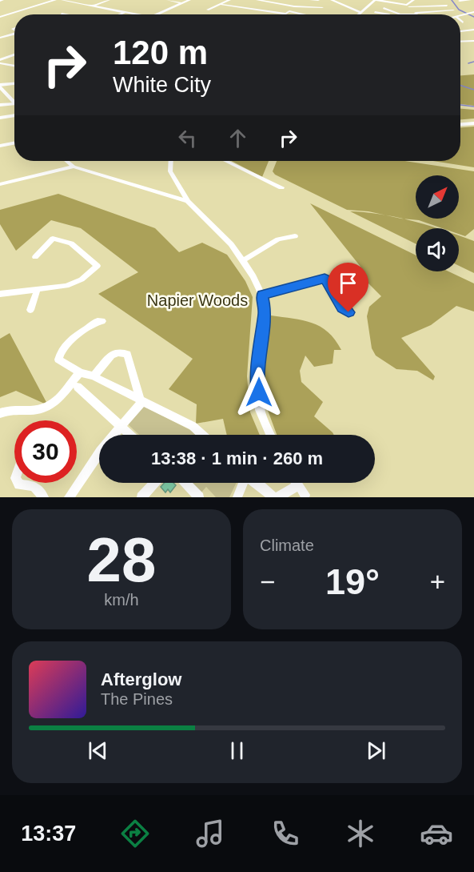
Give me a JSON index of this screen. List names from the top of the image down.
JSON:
{
  "parks": ["Napier Woods"],
  "north": "top right",
  "page": {
    "turn": ["120 m", "White City"],
    "limit": "30",
    "trip": "13:38 · 1 min · 260 m",
    "tile": [
      ["28", "km/h"],
      "Climate"
    ],
    "heat": ["−", "19°", "+"],
    "song": ["Afterglow", "The Pines"],
    "tabs": "13:37"
  }
}
